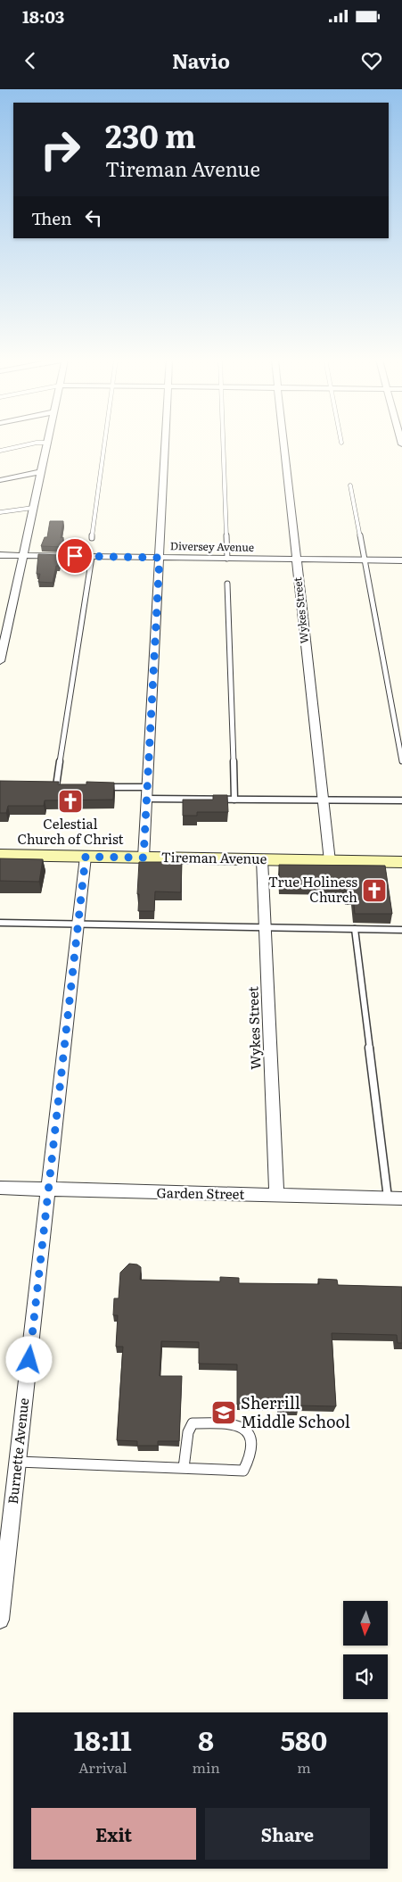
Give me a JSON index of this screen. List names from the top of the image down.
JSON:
{
  "streets": {
    "street": [
      "Diversey Avenue",
      "Wykes Street",
      "Tireman Avenue",
      "Garden Street",
      "Burnette Avenue"
    ]
  },
  "crossings": [
    ["Diversey Avenue", "Wykes Street"],
    ["Wykes Street", "Tireman Avenue"],
    ["Wykes Street", "Garden Street"],
    ["Tireman Avenue", "Burnette Avenue"],
    ["Garden Street", "Burnette Avenue"]
  ],
  "places": {
    "church": ["Celestial Church of Christ", "True Holiness Church"],
    "school or university": ["Sherrill Middle School"]
  },
  "north": "bottom",
  "page": {
    "status": "18:03",
    "header": "Navio",
    "turn": ["230 m", "Tireman Avenue"],
    "then": "Then",
    "eta": [
      "18:11",
      "Arrival",
      "8",
      "min",
      "580",
      "m"
    ],
    "buttons": ["Exit", "Share"]
  }
}
